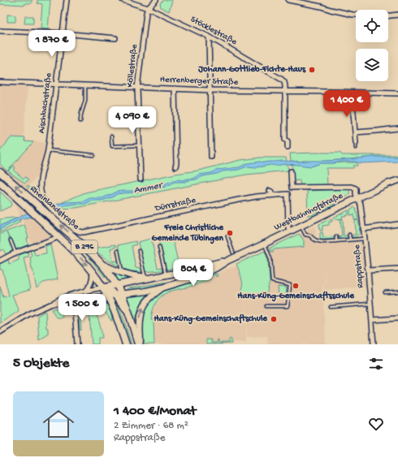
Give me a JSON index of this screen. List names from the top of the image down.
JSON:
{
  "streets": {
    "main road": ["Rheinlandstraße", "Westbahnhofstraße", "B 296"],
    "street": [
      "Stöcklestraße",
      "Köllestraße",
      "Herrenberger Straße",
      "Aischbachstraße",
      "Dürrstraße",
      "Rappstraße"
    ]
  },
  "crossings": [
    ["Stöcklestraße", "Köllestraße"],
    ["Stöcklestraße", "Herrenberger Straße"],
    ["Köllestraße", "Herrenberger Straße"],
    ["Herrenberger Straße", "Aischbachstraße"],
    ["Aischbachstraße", "Dürrstraße"],
    ["Rheinlandstraße", "Westbahnhofstraße"],
    ["Rheinlandstraße", "B 296"],
    ["Westbahnhofstraße", "B 296"],
    ["Westbahnhofstraße", "Rappstraße"]
  ],
  "water": ["Ammer"],
  "places": [
    "Johann-Gottlieb-Fichte-Haus",
    "Freie Christliche Gemeinde Tübingen",
    "Hans-Küng-Gemeinschaftsschule",
    "Hans-Küng-Gemeinschaftschule"
  ],
  "page": {
    "price": [
      "1 870 €",
      "1 400 €",
      "4 090 €",
      "804 €",
      "1 500 €"
    ],
    "heading": "5 Objekte",
    "list": [
      {
        "name": "1 400 €/Monat",
        "note": "2 Zimmer · 68 m² · Rappstraße"
      }
    ]
  }
}
